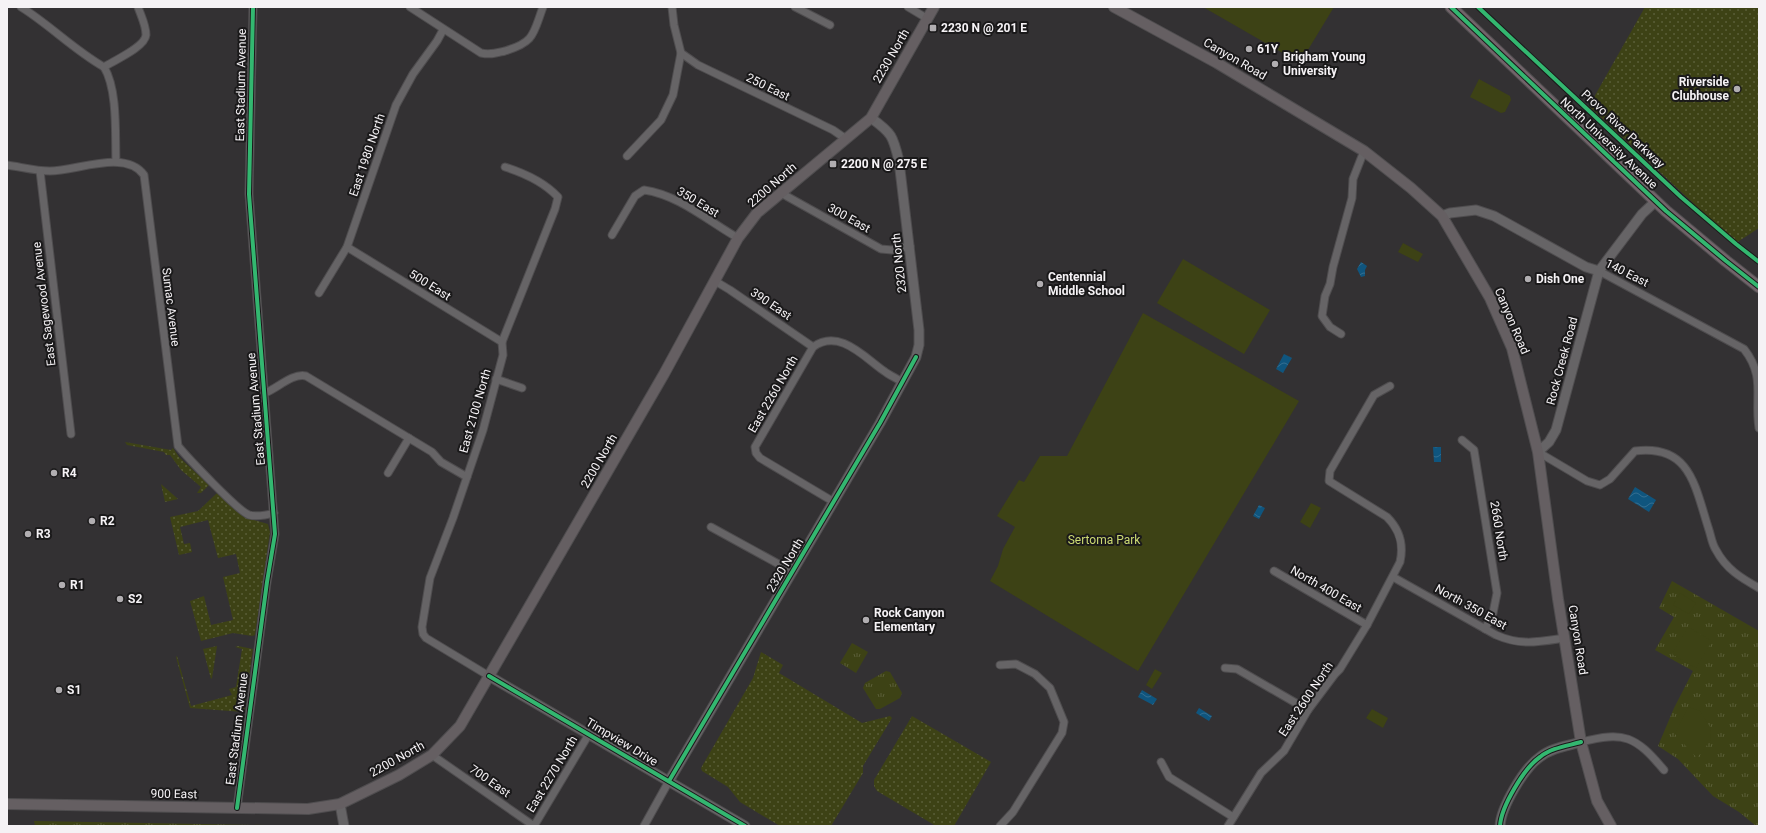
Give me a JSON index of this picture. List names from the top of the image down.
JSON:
{
  "streets": {
    "highway": ["North University Avenue"],
    "main road": [
      "2230 North",
      "Canyon Road",
      "2200 North",
      "900 East"
    ],
    "street": [
      "East Stadium Avenue",
      "250 East",
      "East 1980 North",
      "350 East",
      "300 East",
      "2320 North",
      "140 East",
      "500 East",
      "East Sagewood Avenue",
      "390 East",
      "Sumac Avenue",
      "Rock Creek Road",
      "East 2260 North",
      "East 2100 North",
      "2660 North",
      "North 400 East",
      "North 350 East",
      "East 2600 North",
      "Timpview Drive",
      "East 2270 North",
      "700 East"
    ],
    "cycle path": ["Provo River Parkway"]
  },
  "crossings": [
    ["2230 North", "2200 North"],
    ["2230 North", "2320 North"],
    ["Canyon Road", "140 East"],
    ["Canyon Road", "Rock Creek Road"],
    ["Canyon Road", "North 350 East"],
    ["East Stadium Avenue", "Sumac Avenue"],
    ["East Stadium Avenue", "900 East"],
    ["250 East", "2200 North"],
    ["East 1980 North", "500 East"],
    ["2200 North", "350 East"],
    ["2200 North", "300 East"],
    ["2200 North", "2320 North"],
    ["2200 North", "390 East"],
    ["2200 North", "Timpview Drive"],
    ["2200 North", "700 East"],
    ["2200 North", "900 East"],
    ["300 East", "2320 North"],
    ["2320 North", "East 2260 North"],
    ["2320 North", "Timpview Drive"],
    ["140 East", "Rock Creek Road"],
    ["500 East", "East 2100 North"],
    ["390 East", "East 2260 North"],
    ["East 2100 North", "Timpview Drive"],
    ["2660 North", "North 350 East"],
    ["North 400 East", "East 2600 North"],
    ["North 350 East", "East 2600 North"],
    ["Timpview Drive", "East 2270 North"],
    ["East 2270 North", "700 East"]
  ],
  "parks": ["Sertoma Park"],
  "places": {
    "transit": ["2230 N @ 201 E", "2200 N @ 275 E"],
    "other": [
      "61Y",
      "Brigham Young University",
      "Riverside Clubhouse",
      "Dish One",
      "Centennial Middle School",
      "R4",
      "R2",
      "R3",
      "R1",
      "S2",
      "Rock Canyon Elementary",
      "S1"
    ]
  }
}
